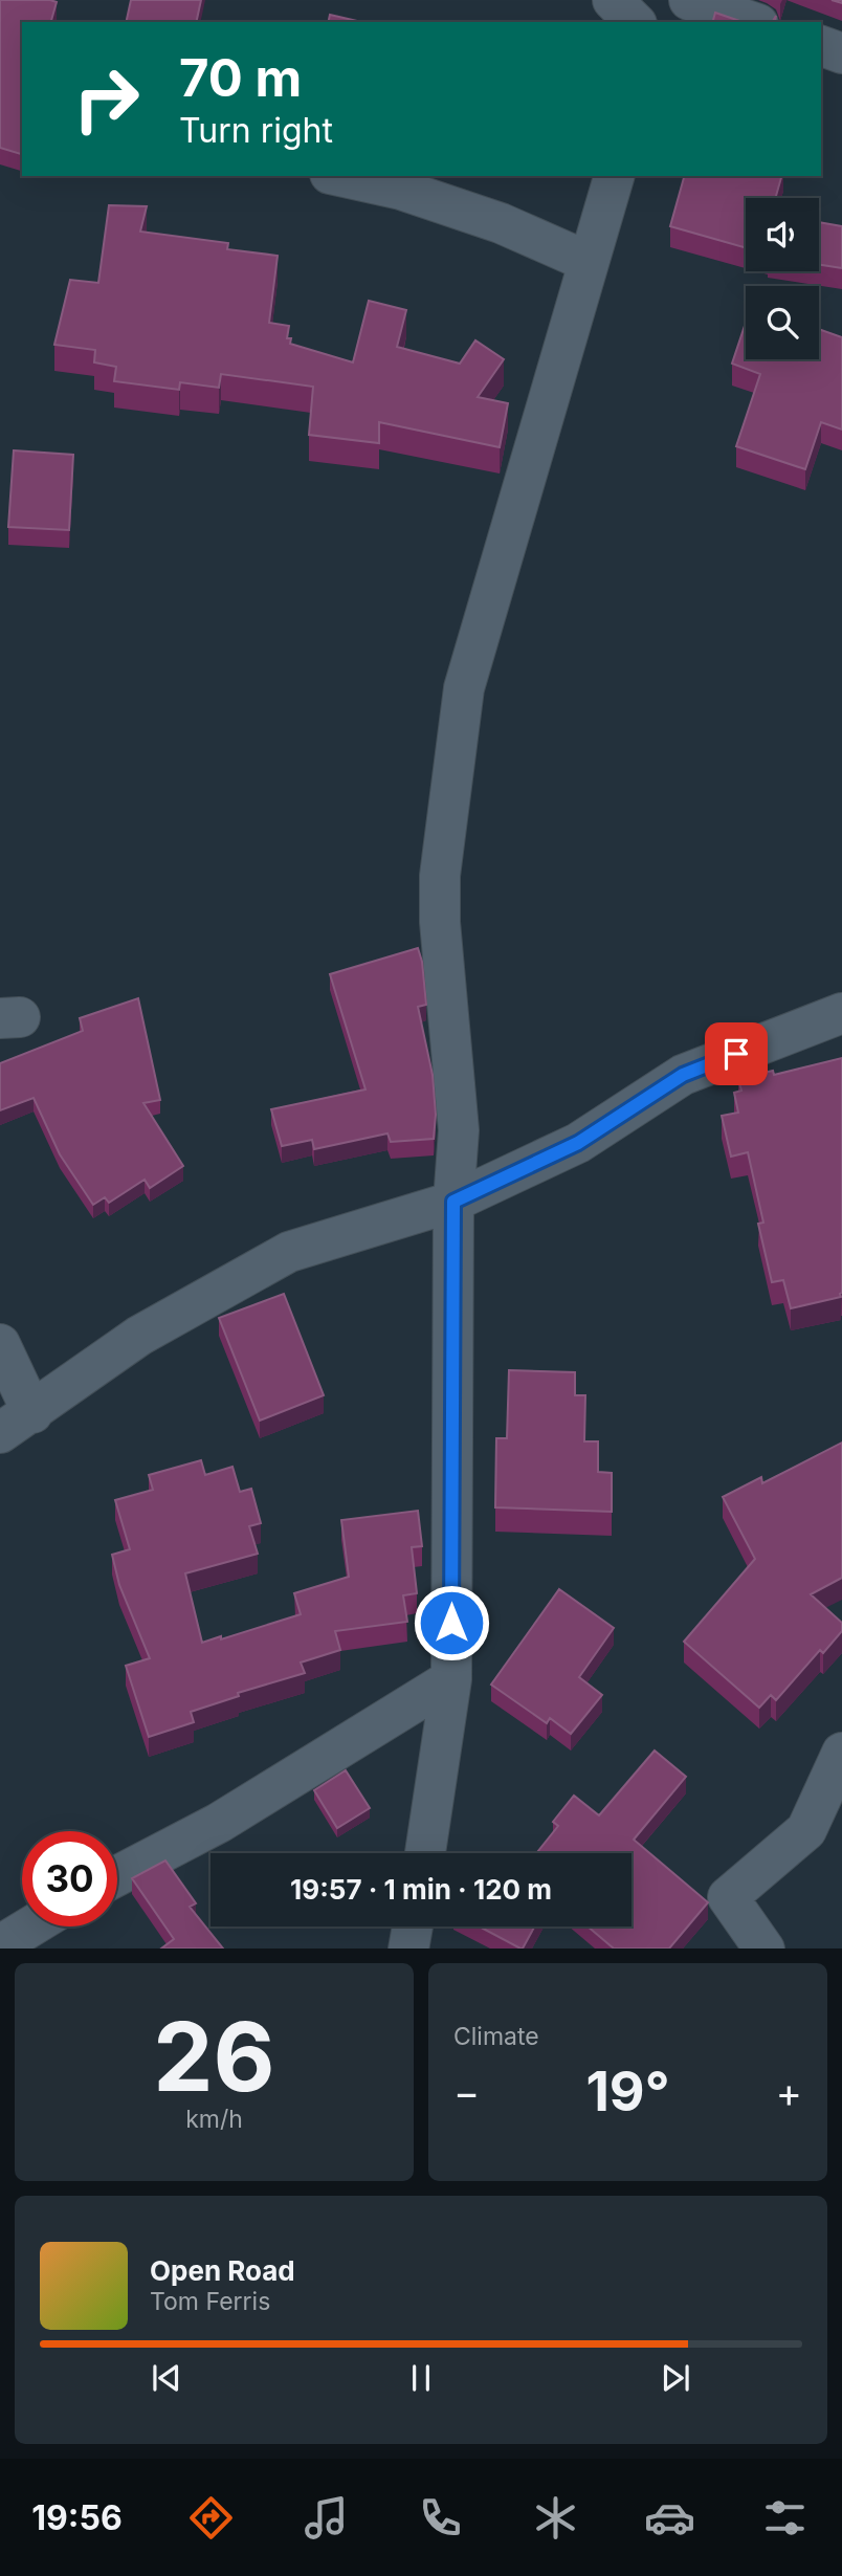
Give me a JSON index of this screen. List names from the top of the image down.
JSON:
{
  "page": {
    "turn": ["70 m", "Turn right"],
    "limit": "30",
    "trip": "19:57 · 1 min · 120 m",
    "tile": [
      ["26", "km/h"],
      "Climate"
    ],
    "heat": ["−", "19°", "+"],
    "song": ["Open Road", "Tom Ferris"],
    "tabs": "19:56"
  }
}
